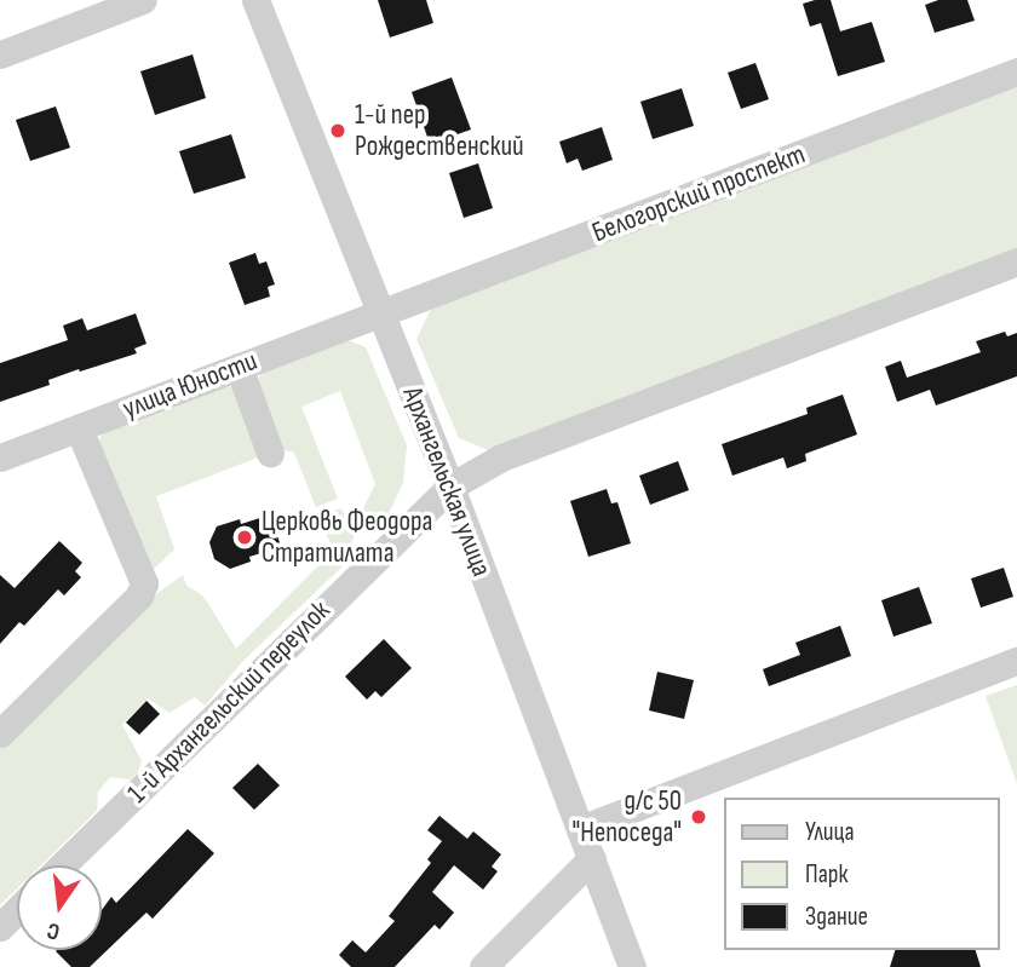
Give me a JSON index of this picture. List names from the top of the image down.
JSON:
{
  "streets": {
    "street": [
      "Белогорский проспект",
      "улица Юности",
      "Архангельская улица",
      "1-й Архангельский переулок"
    ]
  },
  "crossings": [
    ["Белогорский проспект", "улица Юности"],
    ["Белогорский проспект", "Архангельская улица"],
    ["улица Юности", "Архангельская улица"],
    ["Архангельская улица", "1-й Архангельский переулок"]
  ],
  "places": ["1-й пер Рождественский", "Церковь Феодора Стратилата", "д/с 50 \"Непоседа\""],
  "legend": ["Улица", "Парк", "Здание"],
  "north": "bottom"
}
